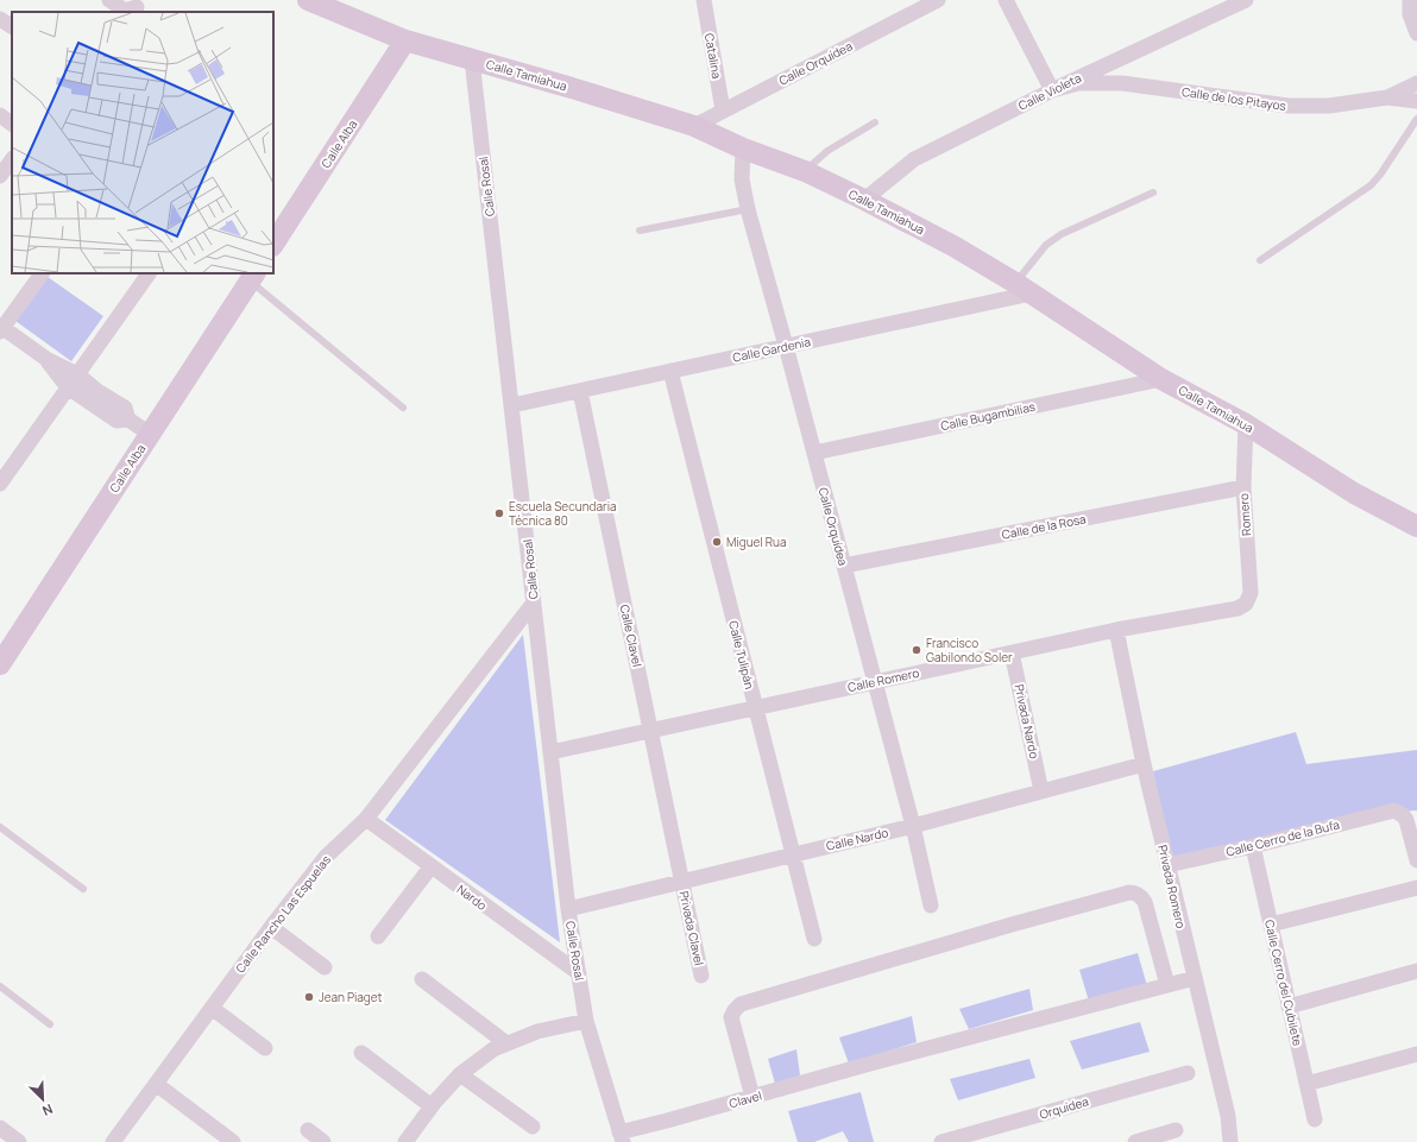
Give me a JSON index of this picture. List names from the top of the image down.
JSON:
{
  "streets": {
    "street": [
      "Catalina",
      "Calle Orquídea",
      "Calle Tamiahua",
      "Calle Violeta",
      "Calle de los Pitayos",
      "Calle Alba",
      "Calle Rosal",
      "Calle Gardenia",
      "Calle Bugambilias",
      "Romero",
      "Calle de la Rosa",
      "Calle Clavel",
      "Calle Tulipán",
      "Calle Romero",
      "Privada Nardo",
      "Calle Cerro de la Bufa",
      "Calle Nardo",
      "Privada Romero",
      "Nardo",
      "Calle Rancho Las Espuelas",
      "Privada Clavel",
      "Calle Cerro del Cubilete",
      "Clavel",
      "Orquídea"
    ]
  },
  "crossings": [
    ["Catalina", "Calle Orquídea"],
    ["Calle Orquídea", "Calle Tamiahua"],
    ["Calle Orquídea", "Calle Gardenia"],
    ["Calle Orquídea", "Calle Bugambilias"],
    ["Calle Orquídea", "Calle de la Rosa"],
    ["Calle Orquídea", "Calle Romero"],
    ["Calle Orquídea", "Calle Nardo"],
    ["Calle Tamiahua", "Calle Violeta"],
    ["Calle Tamiahua", "Calle Alba"],
    ["Calle Tamiahua", "Calle Rosal"],
    ["Calle Tamiahua", "Calle Gardenia"],
    ["Calle Tamiahua", "Calle Bugambilias"],
    ["Calle Tamiahua", "Romero"],
    ["Calle Violeta", "Calle de los Pitayos"],
    ["Calle Rosal", "Calle Gardenia"],
    ["Calle Rosal", "Calle Romero"],
    ["Calle Rosal", "Calle Nardo"],
    ["Calle Rosal", "Nardo"],
    ["Calle Rosal", "Calle Rancho Las Espuelas"],
    ["Calle Rosal", "Clavel"],
    ["Calle Gardenia", "Calle Clavel"],
    ["Calle Gardenia", "Calle Tulipán"],
    ["Romero", "Calle de la Rosa"],
    ["Romero", "Calle Romero"],
    ["Calle Clavel", "Calle Romero"],
    ["Calle Clavel", "Calle Nardo"],
    ["Calle Clavel", "Privada Clavel"],
    ["Calle Tulipán", "Calle Romero"],
    ["Calle Tulipán", "Calle Nardo"],
    ["Calle Romero", "Privada Nardo"],
    ["Calle Romero", "Privada Romero"],
    ["Privada Nardo", "Calle Nardo"],
    ["Calle Cerro de la Bufa", "Privada Romero"],
    ["Calle Cerro de la Bufa", "Calle Cerro del Cubilete"],
    ["Calle Nardo", "Privada Romero"],
    ["Calle Nardo", "Privada Clavel"],
    ["Privada Romero", "Clavel"],
    ["Nardo", "Calle Rancho Las Espuelas"]
  ],
  "places": [
    "Escuela Secundaria Técnica 80",
    "Miguel Rua",
    "Francisco Gabilondo Soler",
    "Jean Piaget"
  ],
  "north": "bottom right"
}
